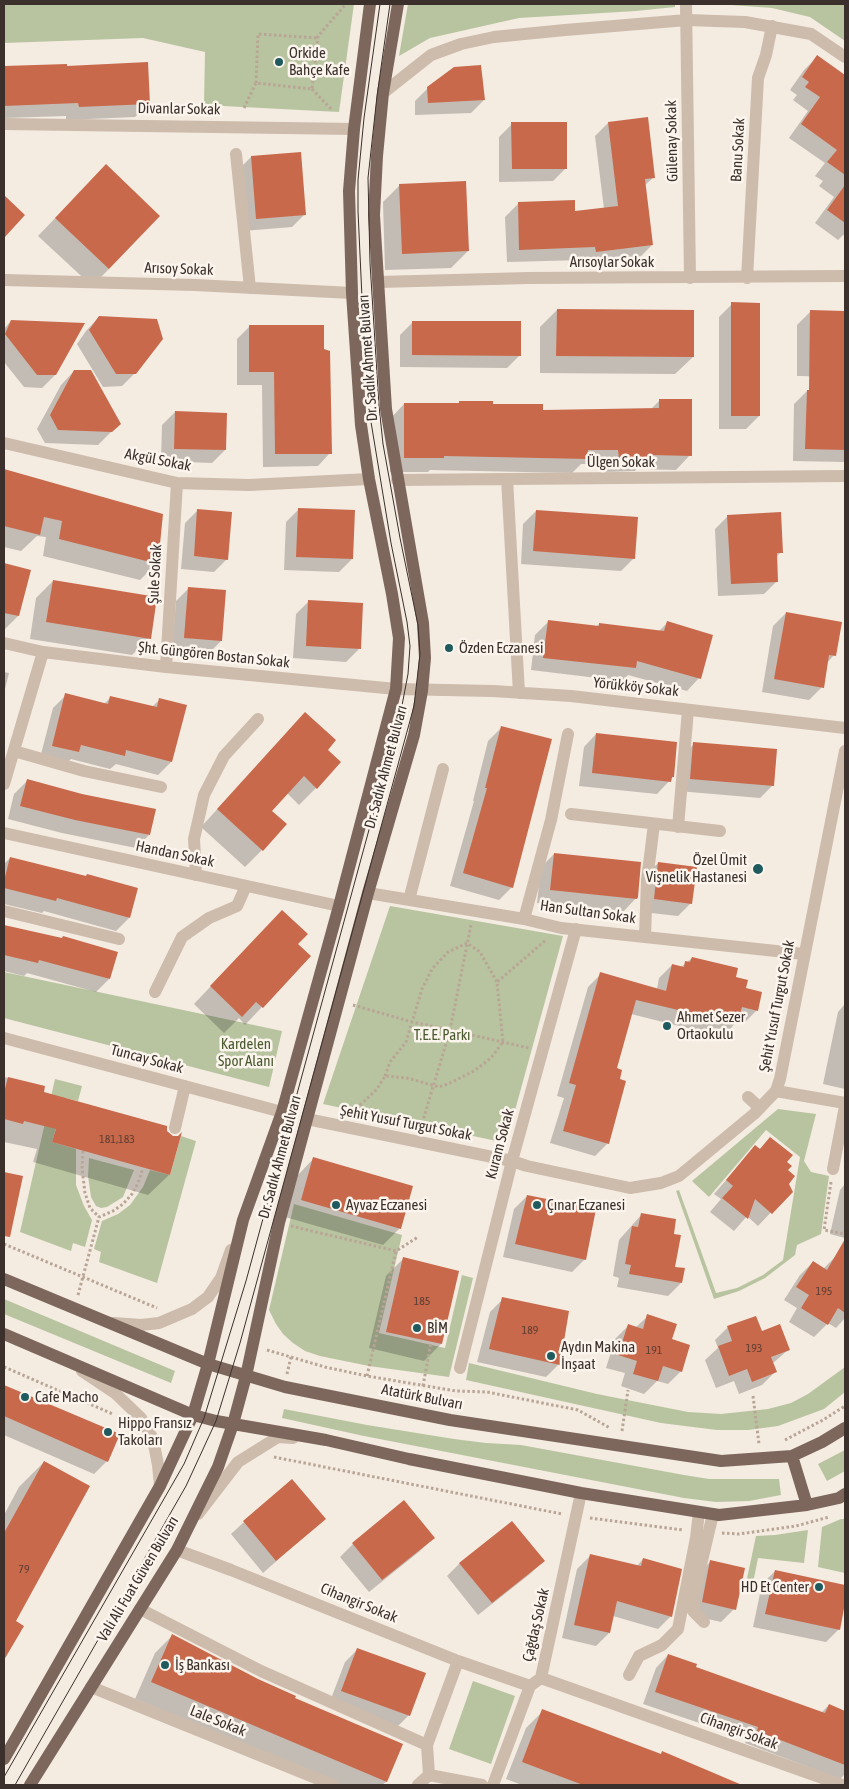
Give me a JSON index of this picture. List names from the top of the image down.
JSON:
{
  "streets": {
    "main road": ["Dr. Sadık Ahmet Bulvarı", "Atatürk Bulvarı", "Vali Ali Fuat Güven Bulvarı"],
    "street": [
      "Divanlar Sokak",
      "Gülenay Sokak",
      "Banu Sokak",
      "Arısoylar Sokak",
      "Arısoy Sokak",
      "Akgül Sokak",
      "Ülgen Sokak",
      "Şule Sokak",
      "Şht. Güngören Bostan Sokak",
      "Yörükköy Sokak",
      "Handan Sokak",
      "Han Sultan Sokak",
      "Şehit Yusuf Turgut Sokak",
      "Tuncay Sokak",
      "Kuram Sokak",
      "Cihangir Sokak",
      "Çağdaş Sokak",
      "Lale Sokak"
    ]
  },
  "crossings": [
    ["Divanlar Sokak", "Dr. Sadık Ahmet Bulvarı"],
    ["Gülenay Sokak", "Arısoylar Sokak"],
    ["Banu Sokak", "Arısoylar Sokak"],
    ["Arısoylar Sokak", "Dr. Sadık Ahmet Bulvarı"],
    ["Arısoy Sokak", "Dr. Sadık Ahmet Bulvarı"],
    ["Dr. Sadık Ahmet Bulvarı", "Akgül Sokak"],
    ["Dr. Sadık Ahmet Bulvarı", "Ülgen Sokak"],
    ["Dr. Sadık Ahmet Bulvarı", "Şht. Güngören Bostan Sokak"],
    ["Dr. Sadık Ahmet Bulvarı", "Yörükköy Sokak"],
    ["Dr. Sadık Ahmet Bulvarı", "Handan Sokak"],
    ["Dr. Sadık Ahmet Bulvarı", "Han Sultan Sokak"],
    ["Dr. Sadık Ahmet Bulvarı", "Şehit Yusuf Turgut Sokak"],
    ["Dr. Sadık Ahmet Bulvarı", "Tuncay Sokak"],
    ["Dr. Sadık Ahmet Bulvarı", "Atatürk Bulvarı"],
    ["Dr. Sadık Ahmet Bulvarı", "Vali Ali Fuat Güven Bulvarı"],
    ["Akgül Sokak", "Şule Sokak"],
    ["Şule Sokak", "Şht. Güngören Bostan Sokak"],
    ["Şht. Güngören Bostan Sokak", "Yörükköy Sokak"],
    ["Han Sultan Sokak", "Şehit Yusuf Turgut Sokak"],
    ["Han Sultan Sokak", "Kuram Sokak"],
    ["Şehit Yusuf Turgut Sokak", "Kuram Sokak"],
    ["Atatürk Bulvarı", "Vali Ali Fuat Güven Bulvarı"],
    ["Vali Ali Fuat Güven Bulvarı", "Cihangir Sokak"],
    ["Vali Ali Fuat Güven Bulvarı", "Lale Sokak"],
    ["Cihangir Sokak", "Çağdaş Sokak"]
  ],
  "parks": ["T.E.E. Parkı", "Kardelen Spor Alanı"],
  "places": [
    "Orkide Bahçe Kafe",
    "Özden Eczanesi",
    "Özel Ümit Vişnelik Hastanesi",
    "Ahmet Sezer Ortaokulu",
    "Ayvaz Eczanesi",
    "Çınar Eczanesi",
    "BİM",
    "Aydın Makina İnşaat",
    "Cafe Macho",
    "Hippo Fransız Takoları",
    "HD Et Center",
    "İş Bankası"
  ],
  "house_numbers": [
    "181,183",
    "195",
    "185",
    "189",
    "193",
    "191",
    "79"
  ]
}
